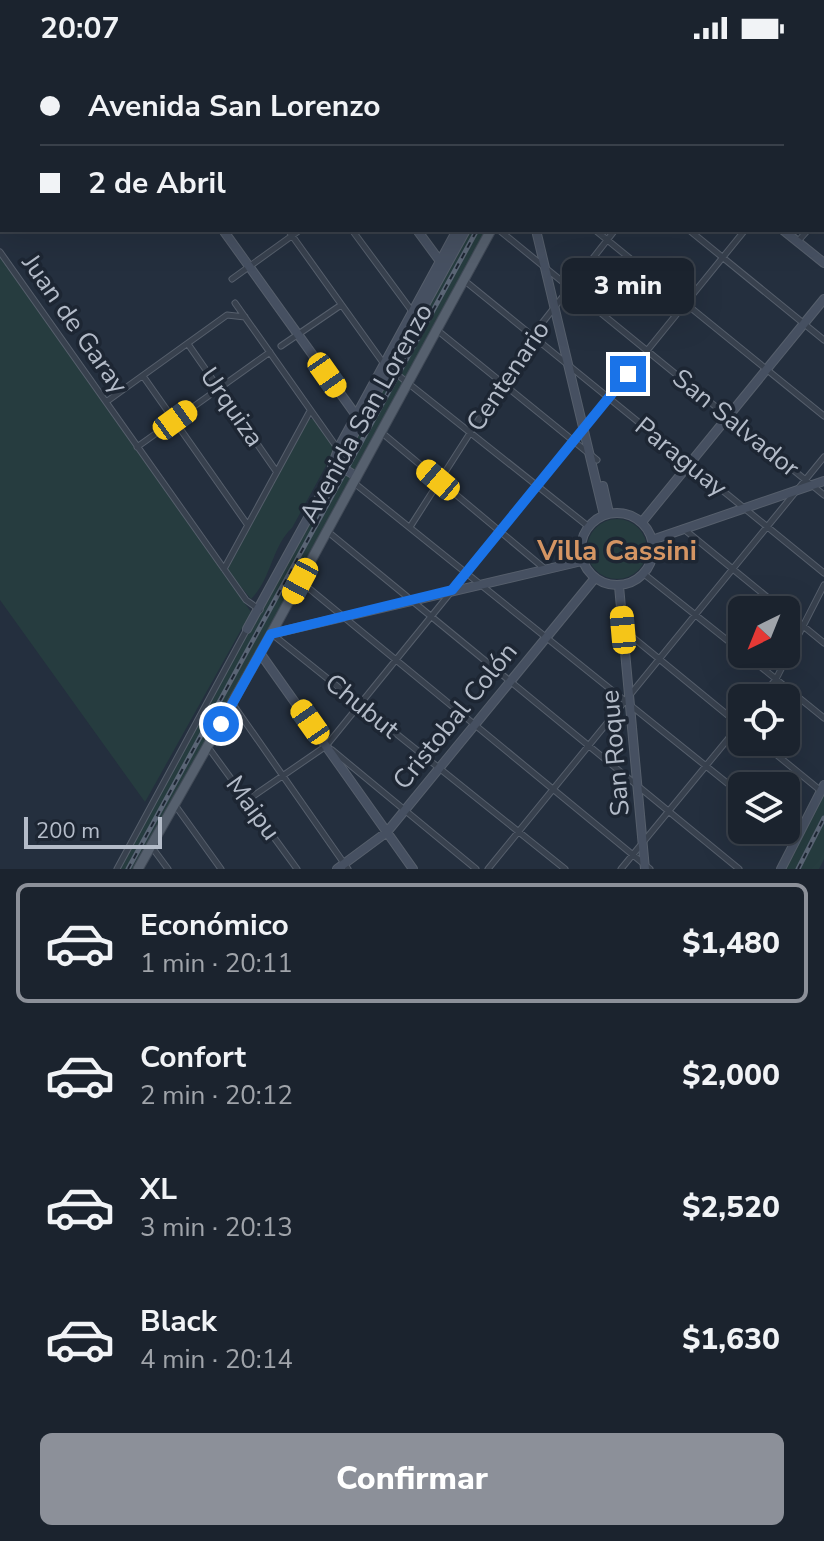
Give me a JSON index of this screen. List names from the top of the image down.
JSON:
{
  "streets": {
    "main road": ["Avenida San Lorenzo"],
    "street": [
      "Juan de Garay",
      "Centenario",
      "Urquiza",
      "San Salvador",
      "Paraguay",
      "Chubut",
      "Cristobal Colón",
      "San Roque",
      "Maipu"
    ]
  },
  "crossings": [
    ["Centenario", "San Salvador"],
    ["Centenario", "Paraguay"],
    ["Avenida San Lorenzo", "Paraguay"],
    ["Avenida San Lorenzo", "Chubut"],
    ["Avenida San Lorenzo", "Maipu"],
    ["Chubut", "Cristobal Colón"],
    ["Cristobal Colón", "San Roque"]
  ],
  "districts": ["Villa Cassini"],
  "scale_bar": "200 m",
  "north": "bottom left",
  "page": {
    "status": "20:07",
    "banner": ["Avenida San Lorenzo", "2 de Abril"],
    "bubble": "3 min",
    "scale": "200 m",
    "list": [
      {
        "name": "Económico",
        "note": "1 min · 20:11",
        "value": "$1,480"
      },
      {
        "name": "Confort",
        "note": "2 min · 20:12",
        "value": "$2,000"
      },
      {
        "name": "XL",
        "note": "3 min · 20:13",
        "value": "$2,520"
      },
      {
        "name": "Black",
        "note": "4 min · 20:14",
        "value": "$1,630"
      }
    ],
    "buttons": "Confirmar"
  }
}
